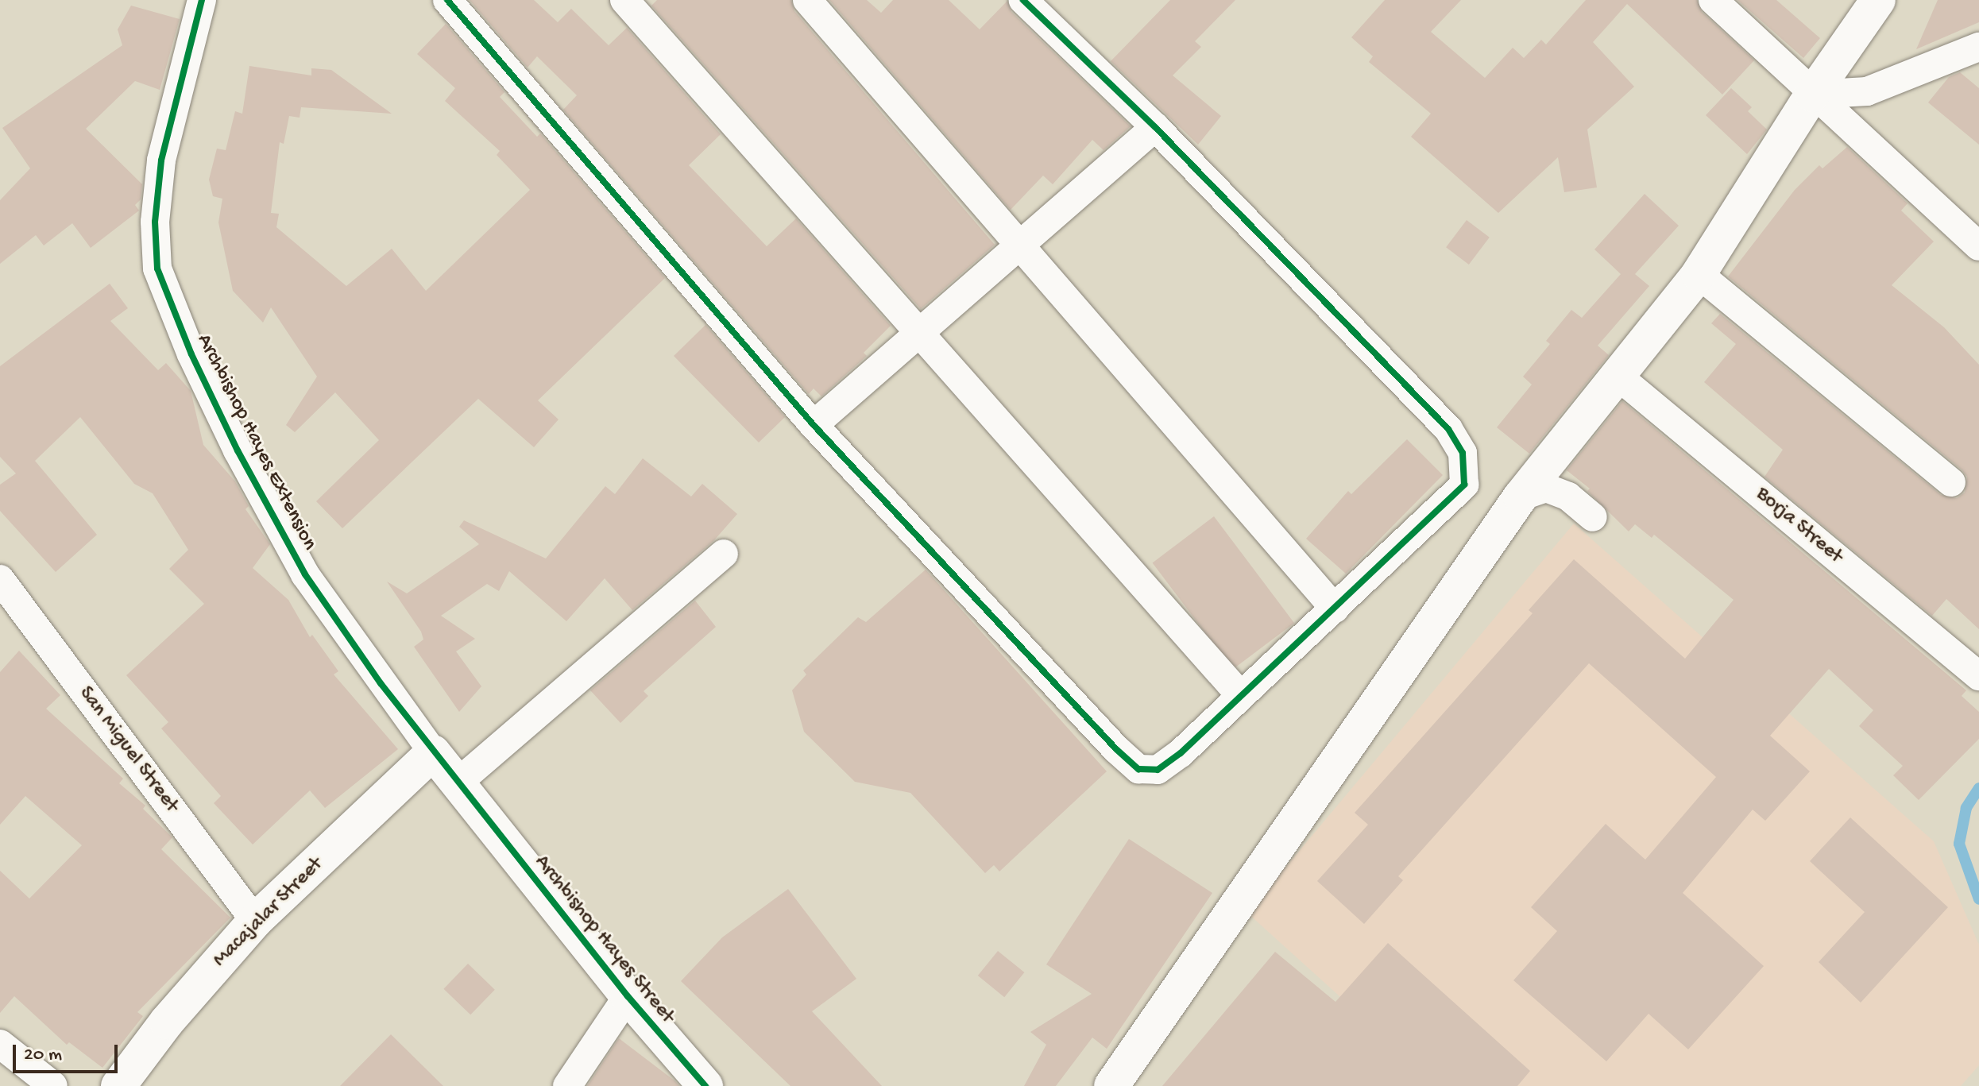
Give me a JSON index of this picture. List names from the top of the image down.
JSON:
{
  "streets": {
    "main road": ["Macajalar Street", "Archbishop Hayes Street"],
    "street": ["Archbishop Hayes Extension", "Borja Street", "San Miguel Street"]
  },
  "crossings": [
    ["Archbishop Hayes Extension", "Macajalar Street"],
    ["Archbishop Hayes Extension", "Archbishop Hayes Street"],
    ["San Miguel Street", "Macajalar Street"],
    ["Macajalar Street", "Archbishop Hayes Street"]
  ],
  "scale_bar": "20 m"
}
